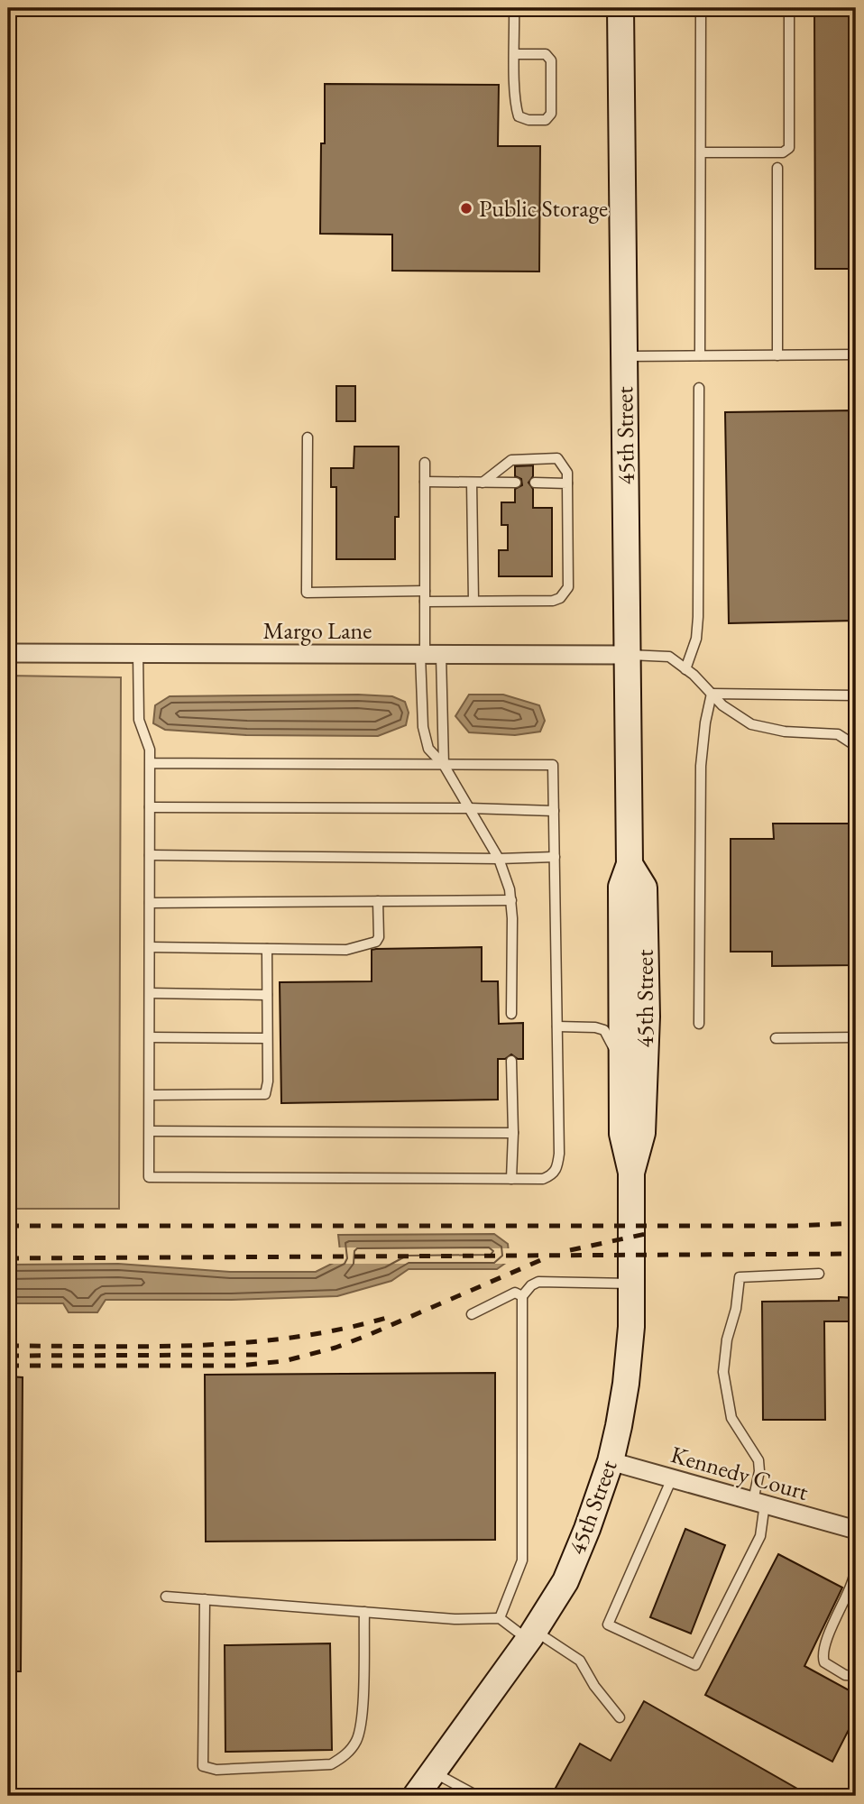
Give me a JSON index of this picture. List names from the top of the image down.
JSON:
{
  "streets": {
    "main road": ["45th Street"],
    "street": ["Margo Lane", "Kennedy Court"]
  },
  "crossings": [
    ["45th Street", "Margo Lane"],
    ["45th Street", "Kennedy Court"]
  ],
  "places": ["Public Storage"]
}
